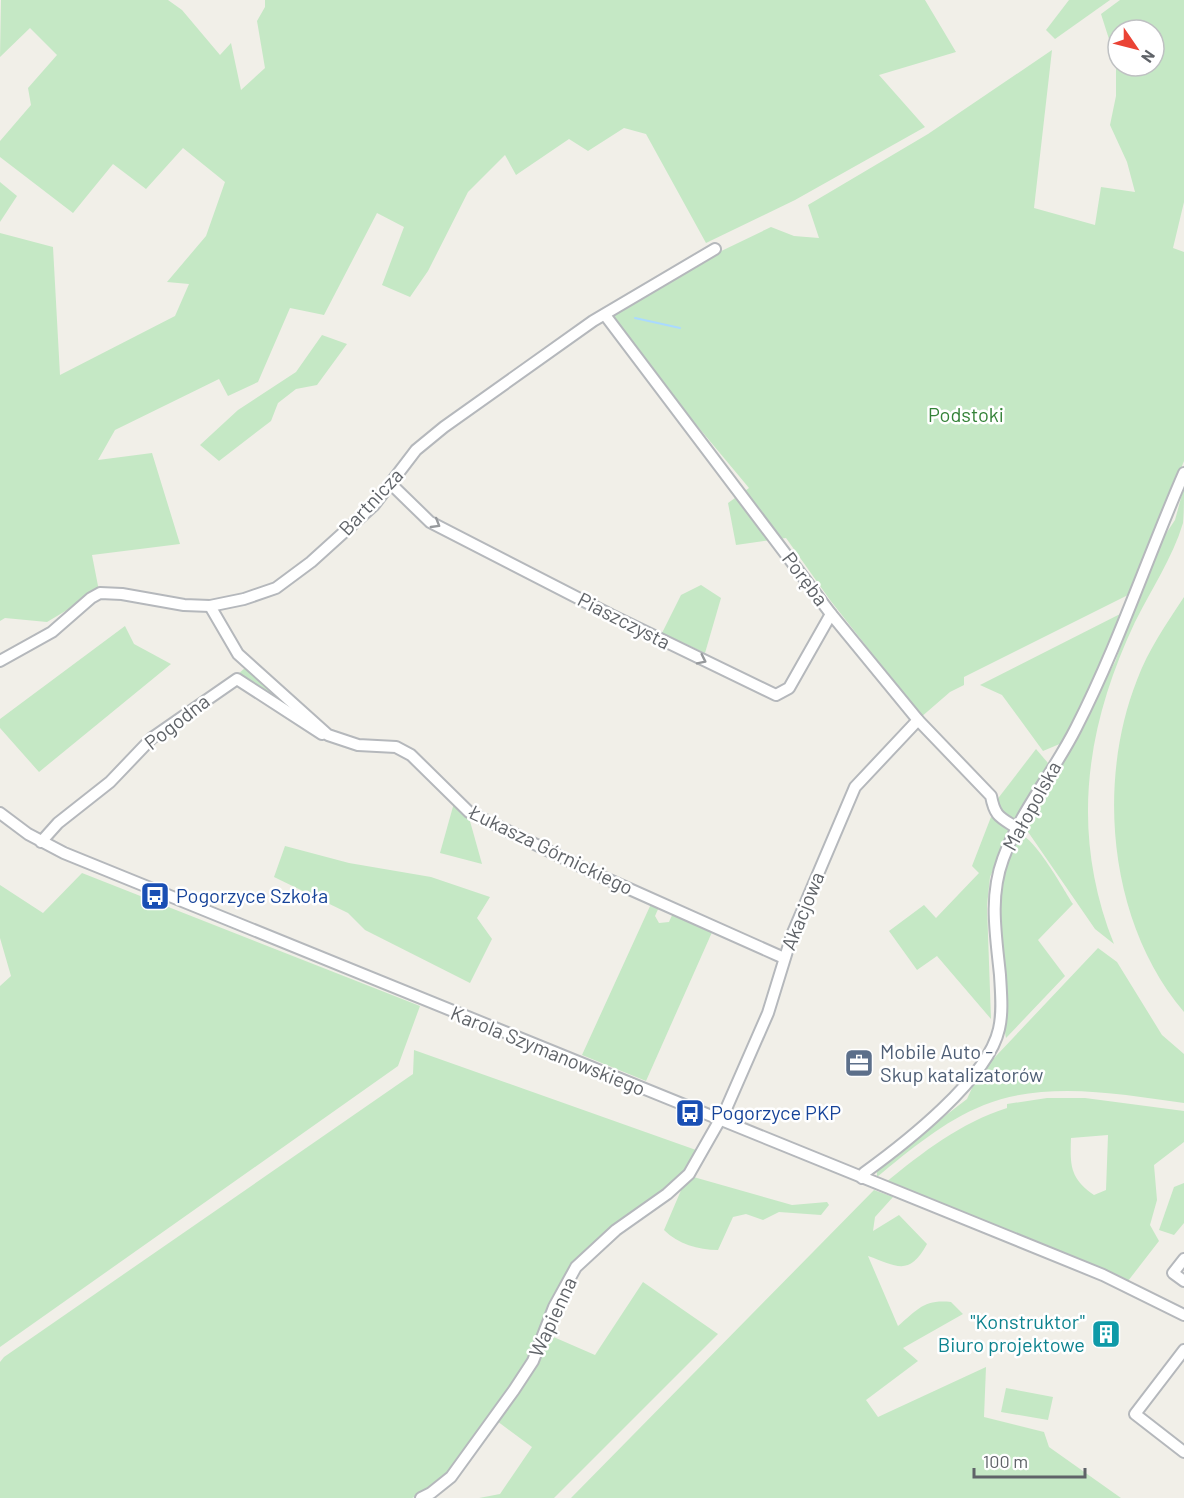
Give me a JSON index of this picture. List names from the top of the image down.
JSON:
{
  "streets": {
    "street": [
      "Bartnicza",
      "Poręba",
      "Piaszczysta",
      "Pogodna",
      "Małopolska",
      "Łukasza Górnickiego",
      "Akacjowa",
      "Karola Szymanowskiego",
      "Wapienna"
    ]
  },
  "crossings": [
    ["Bartnicza", "Poręba"],
    ["Bartnicza", "Piaszczysta"],
    ["Bartnicza", "Łukasza Górnickiego"],
    ["Poręba", "Piaszczysta"],
    ["Poręba", "Małopolska"],
    ["Poręba", "Akacjowa"],
    ["Pogodna", "Łukasza Górnickiego"],
    ["Pogodna", "Karola Szymanowskiego"],
    ["Małopolska", "Karola Szymanowskiego"],
    ["Łukasza Górnickiego", "Akacjowa"],
    ["Akacjowa", "Karola Szymanowskiego"],
    ["Akacjowa", "Wapienna"],
    ["Karola Szymanowskiego", "Wapienna"]
  ],
  "one_way": ["Piaszczysta"],
  "parks": ["Podstoki"],
  "places": {
    "bus stop": ["Pogorzyce Szkoła", "Pogorzyce PKP"],
    "office": ["Mobile Auto - Skup katalizatorów"],
    "building": ["\"Konstruktor\" Biuro projektowe"]
  },
  "scale_bar": "100 m",
  "north": "bottom right"
}
